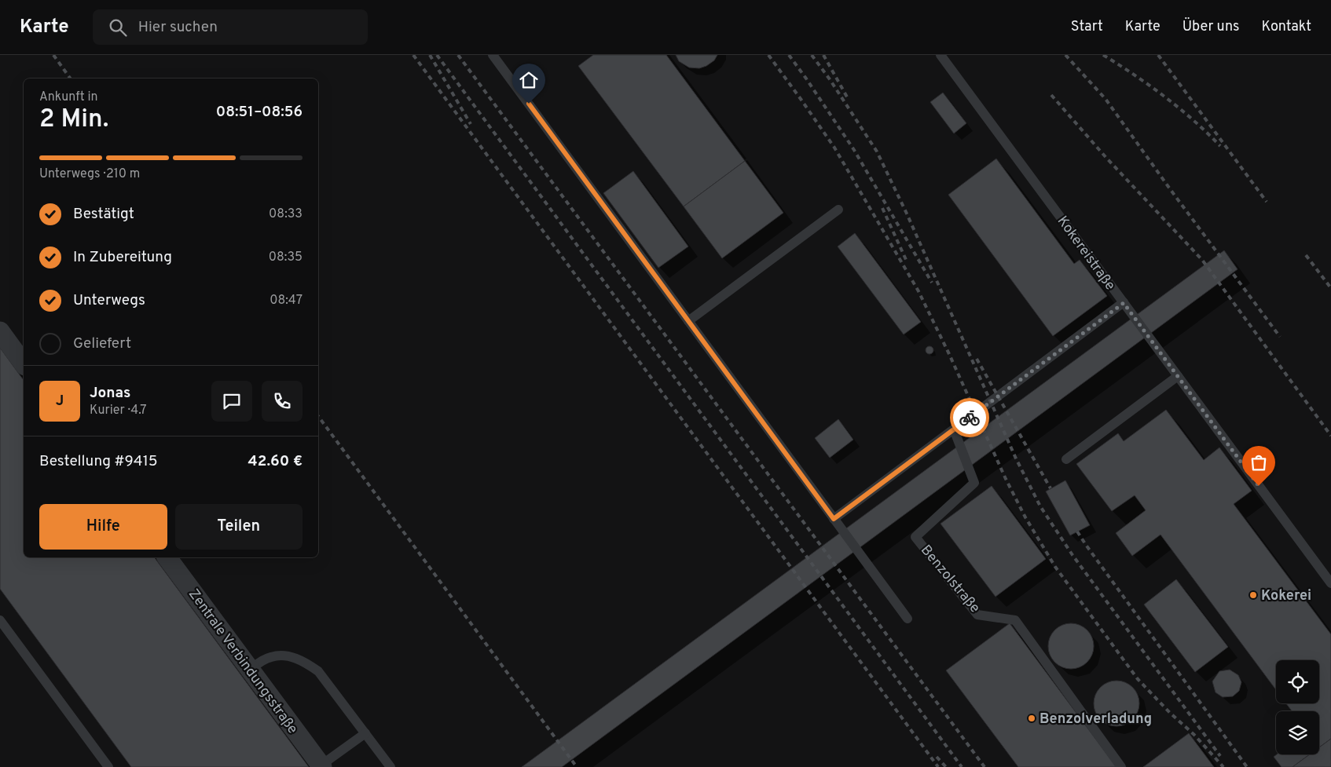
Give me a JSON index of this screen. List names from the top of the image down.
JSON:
{
  "streets": {
    "street": ["Zentrale Verbindungsstraße"],
    "lane": ["Kokereistraße", "Benzolstraße"]
  },
  "places": ["Kokerei", "Benzolverladung"],
  "page": {
    "header": "Karte",
    "search": "Hier suchen",
    "nav": [
      "Start",
      "Karte",
      "Über uns",
      "Kontakt"
    ],
    "heading": ["2 Min.", "Ankunft in", "08:51–08:56"],
    "panel": [
      "Jonas",
      "Kurier · 4.7",
      "Bestellung #9415",
      "42.60 €"
    ],
    "bar": "Unterwegs · 210 m",
    "list": [
      ["Bestätigt", "08:33"],
      ["In Zubereitung", "08:35"],
      ["Unterwegs", "08:47"],
      "Geliefert"
    ],
    "round": "J",
    "buttons": ["Hilfe", "Teilen"]
  }
}
